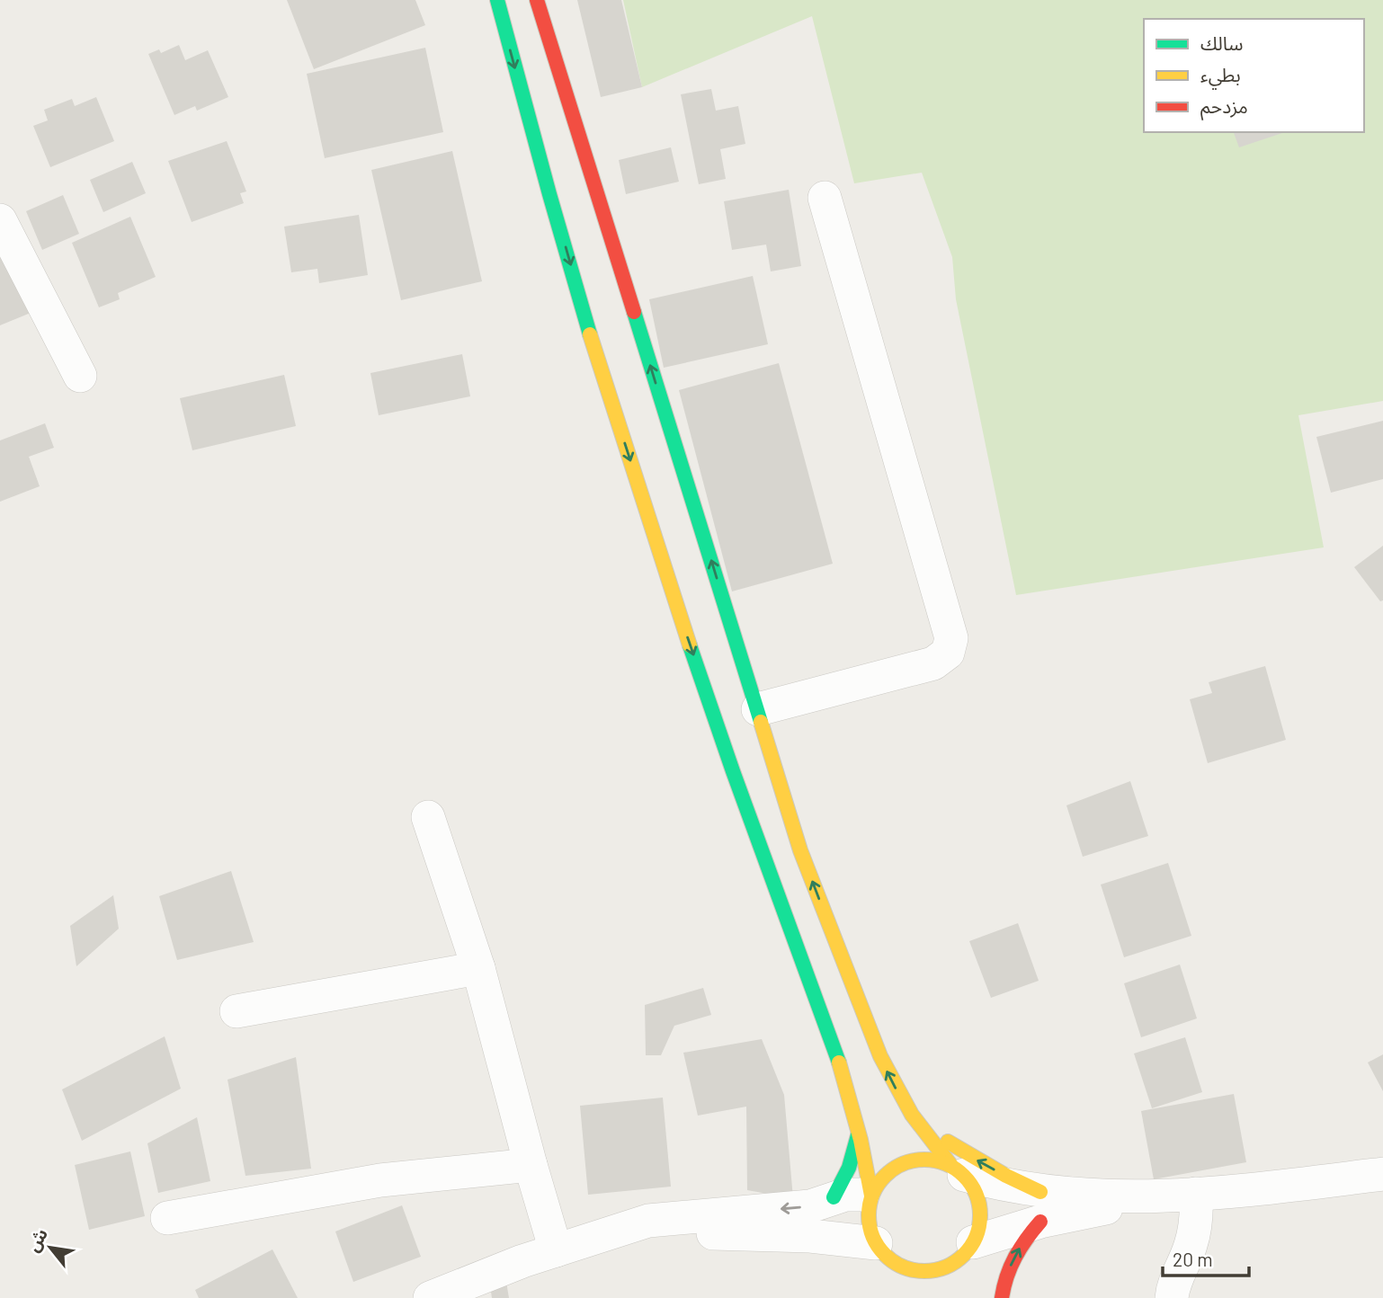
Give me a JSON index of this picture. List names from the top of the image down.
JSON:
{
  "legend": ["سالك", "بطيء", "مزدحم"],
  "scale_bar": "20 m",
  "north": "top left"
}
